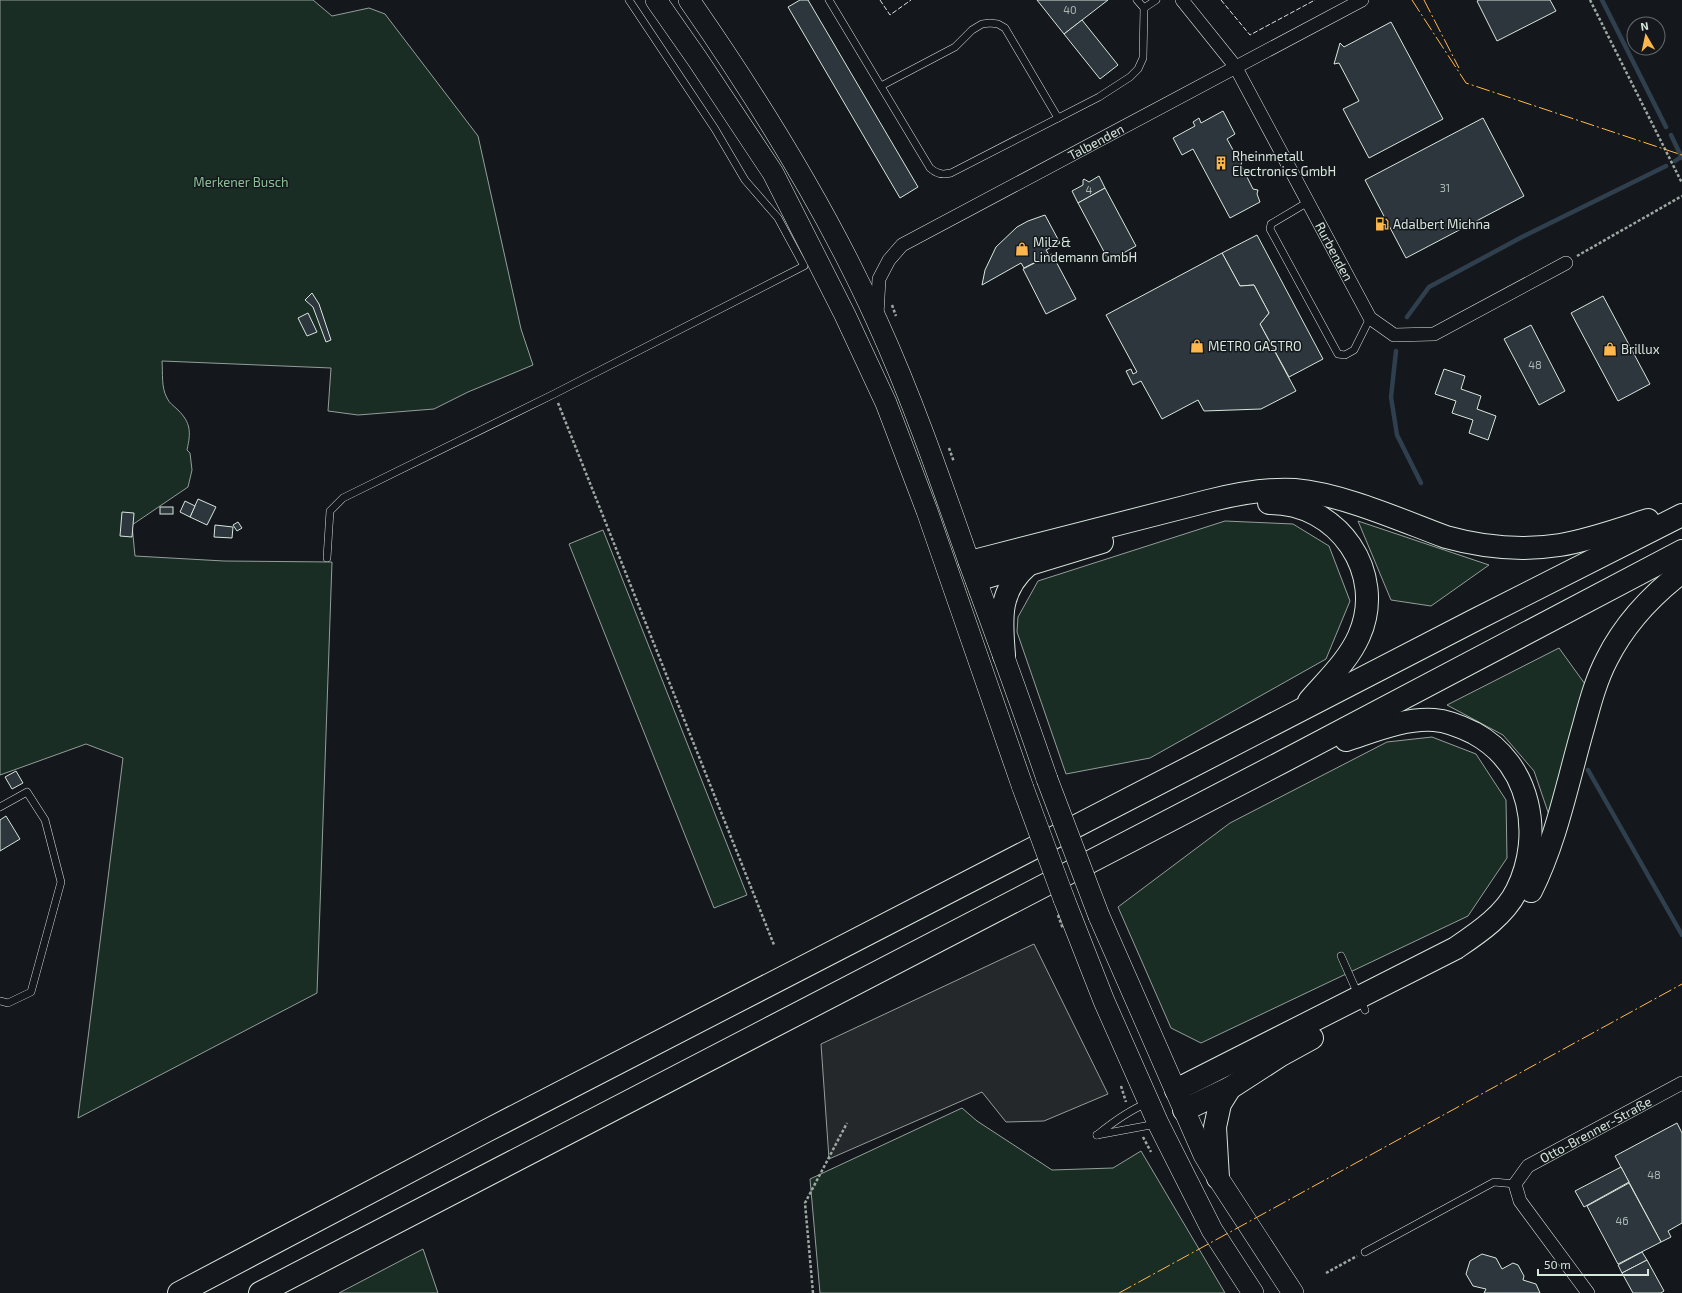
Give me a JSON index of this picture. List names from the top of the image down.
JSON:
{
  "streets": {
    "street": ["Talbenden", "Rurbenden", "Otto-Brenner-Straße"]
  },
  "crossings": [
    ["Talbenden", "Rurbenden"]
  ],
  "parks": ["Merkener Busch"],
  "places": {
    "building": ["Rheinmetall Electronics GmbH"],
    "fuel station": ["Adalbert Michna"],
    "shop": ["Milz & Lindemann GmbH", "METRO GASTRO", "Brillux"]
  },
  "house_numbers": [
    "40",
    "31",
    "4",
    "48",
    "48",
    "46"
  ],
  "scale_bar": "50 m",
  "north": "top"
}
